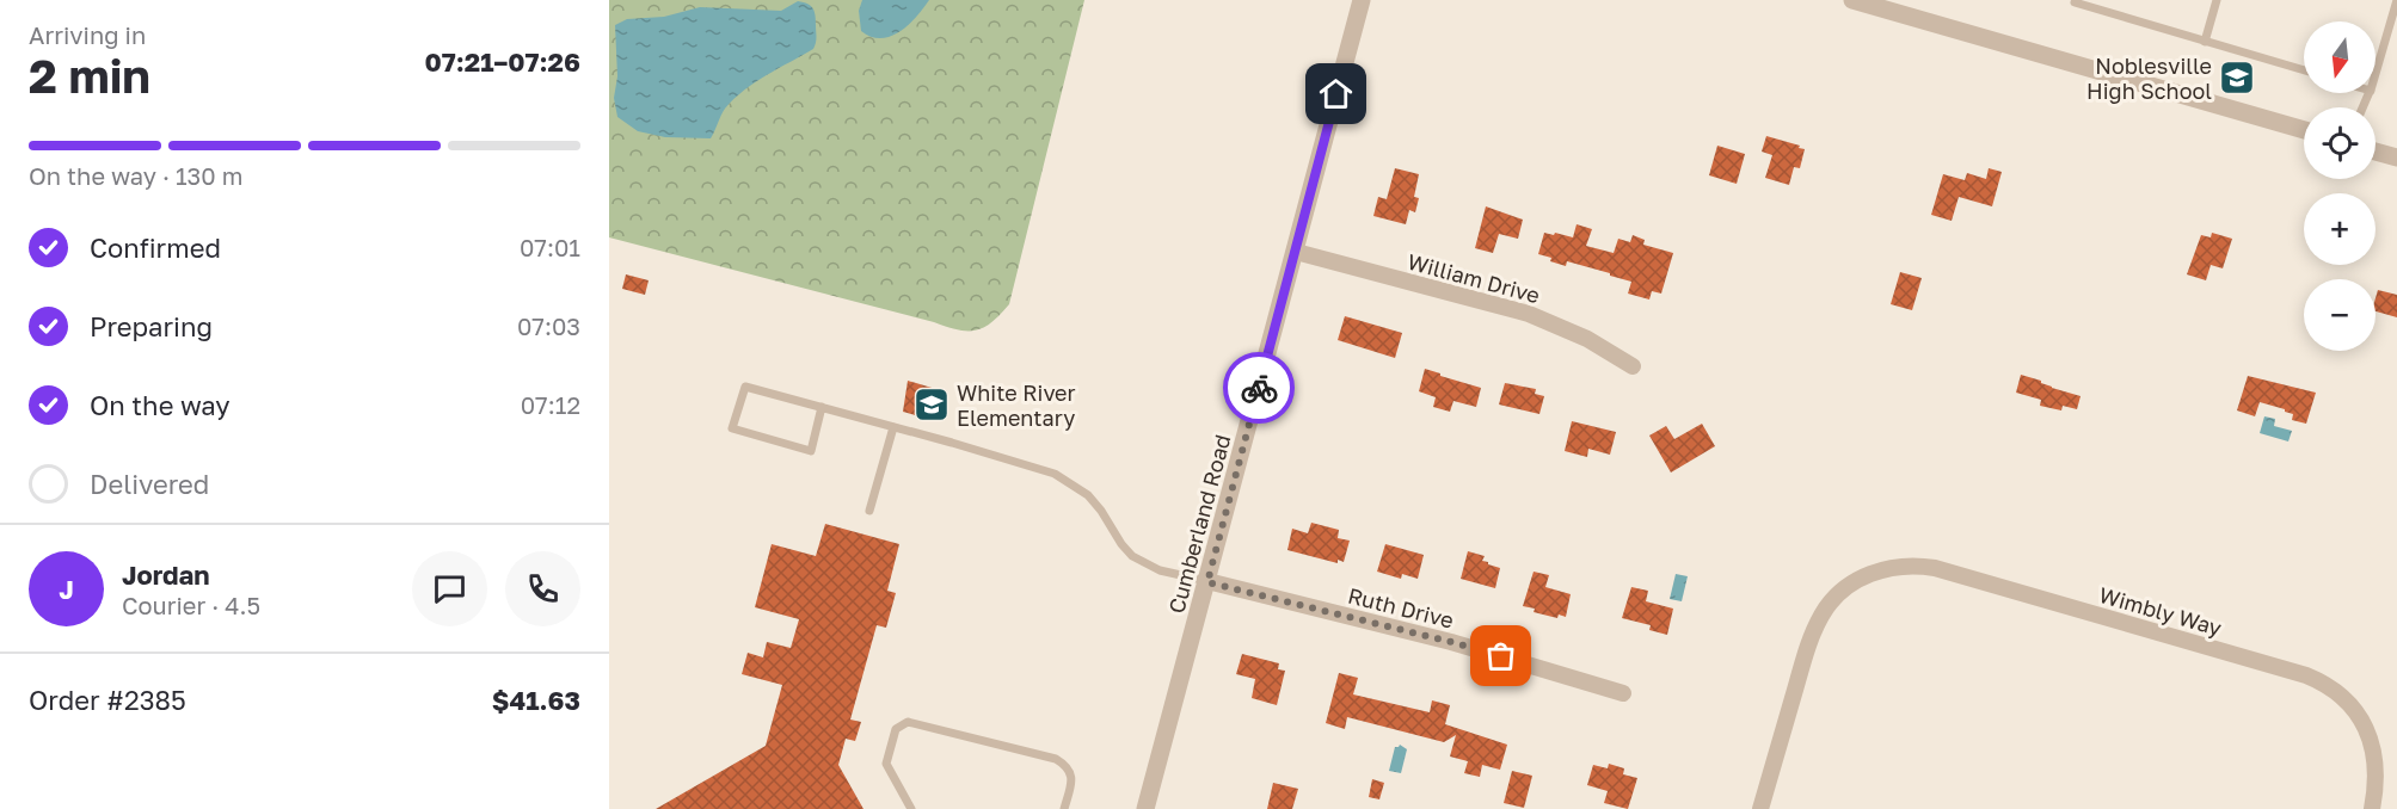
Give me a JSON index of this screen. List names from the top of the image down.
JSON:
{
  "streets": {
    "street": [
      "William Drive",
      "Cumberland Road",
      "Ruth Drive",
      "Wimbly Way"
    ]
  },
  "crossings": [
    ["William Drive", "Cumberland Road"],
    ["Cumberland Road", "Ruth Drive"]
  ],
  "places": {
    "school or university": ["Noblesville High School", "White River Elementary"]
  },
  "north": "bottom",
  "page": {
    "heading": ["2 min", "Arriving in", "07:21–07:26"],
    "panel": [
      "Jordan",
      "Courier · 4.5",
      "Order #2385",
      "$41.63"
    ],
    "map_buttons": ["+", "−"],
    "bar": "On the way · 130 m",
    "list": [
      ["Confirmed", "07:01"],
      ["Preparing", "07:03"],
      ["On the way", "07:12"],
      "Delivered"
    ],
    "round": "J"
  }
}
